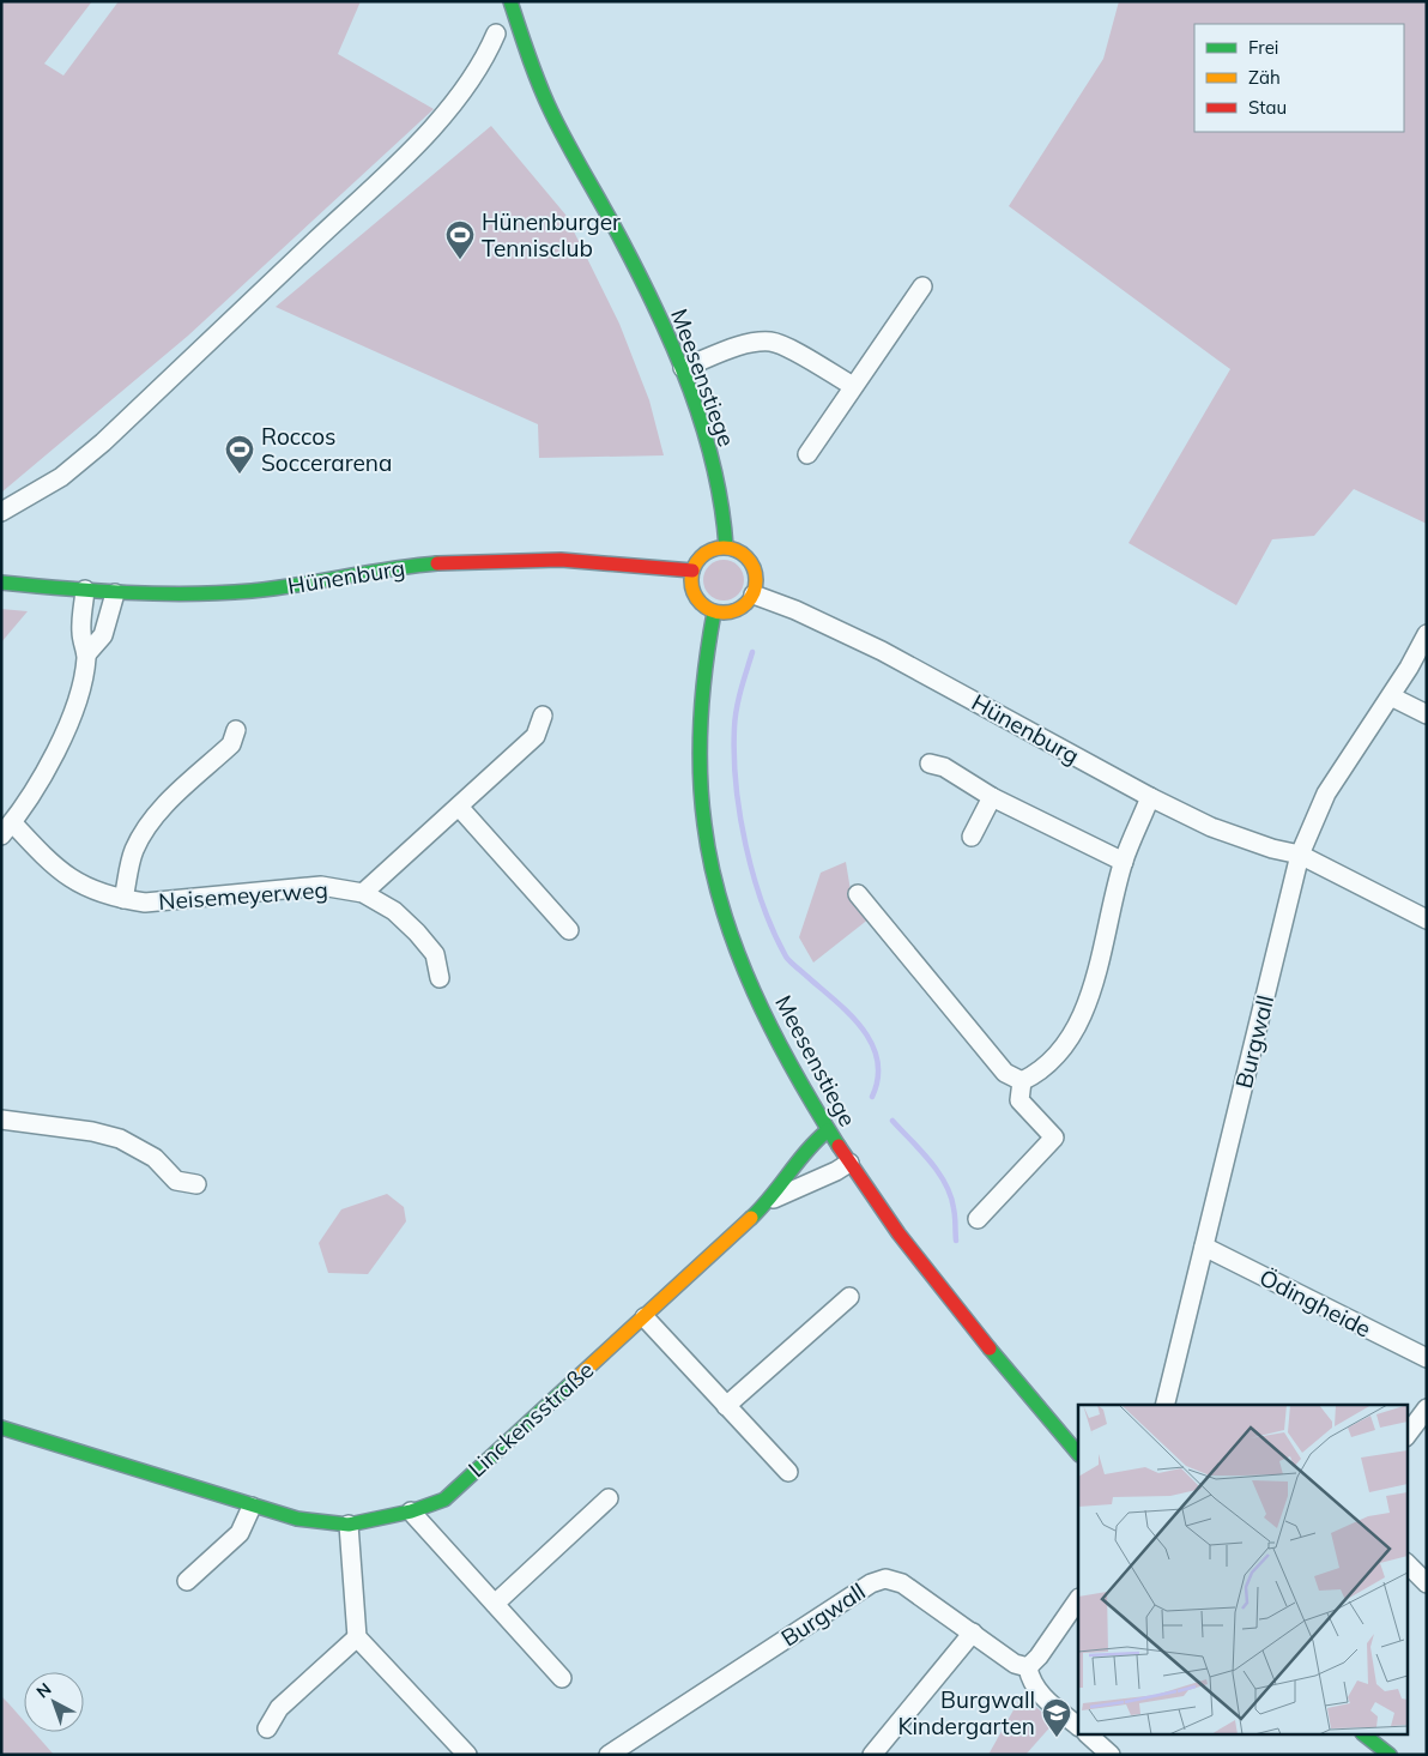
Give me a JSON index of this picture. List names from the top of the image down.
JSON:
{
  "streets": {
    "street": [
      "Meesenstiege",
      "Hünenburg",
      "Neisemeyerweg",
      "Burgwall",
      "Ödingheide",
      "Linckensstraße"
    ]
  },
  "crossings": [
    ["Meesenstiege", "Hünenburg"],
    ["Meesenstiege", "Linckensstraße"],
    ["Hünenburg", "Burgwall"],
    ["Burgwall", "Ödingheide"]
  ],
  "places": {
    "sports": ["Hünenburger Tennisclub", "Roccos Soccerarena"],
    "school or university": ["Burgwall Kindergarten"]
  },
  "legend": ["Frei", "Zäh", "Stau"],
  "north": "top left"
}
